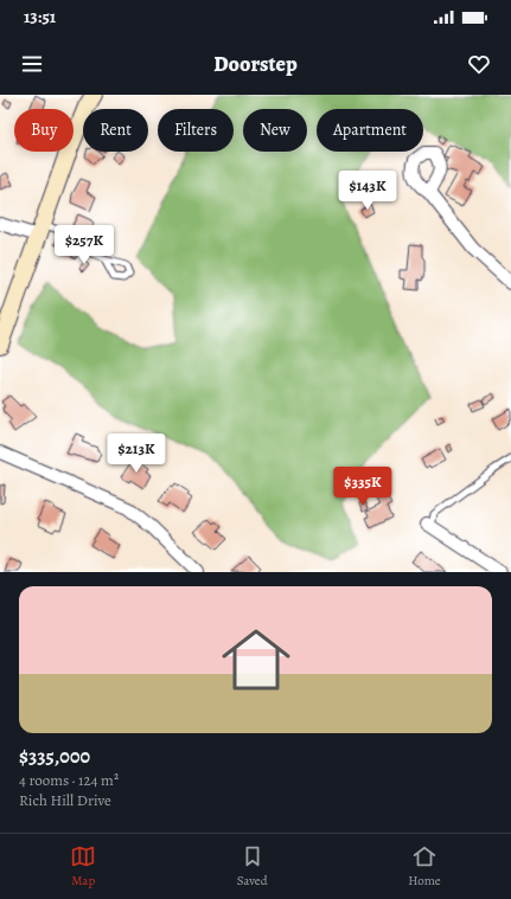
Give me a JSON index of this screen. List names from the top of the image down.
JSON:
{
  "page": {
    "status": "13:51",
    "header": "Doorstep",
    "chip": [
      "Buy",
      "Rent",
      "Filters",
      "New",
      "Apartment"
    ],
    "price": [
      "$143K",
      "$257K",
      "$213K",
      "$335K"
    ],
    "list": [
      {
        "name": "$335,000",
        "note": "4 rooms · 124 m² · Rich Hill Drive"
      }
    ],
    "tabs": ["Map", "Saved", "Home"]
  }
}
